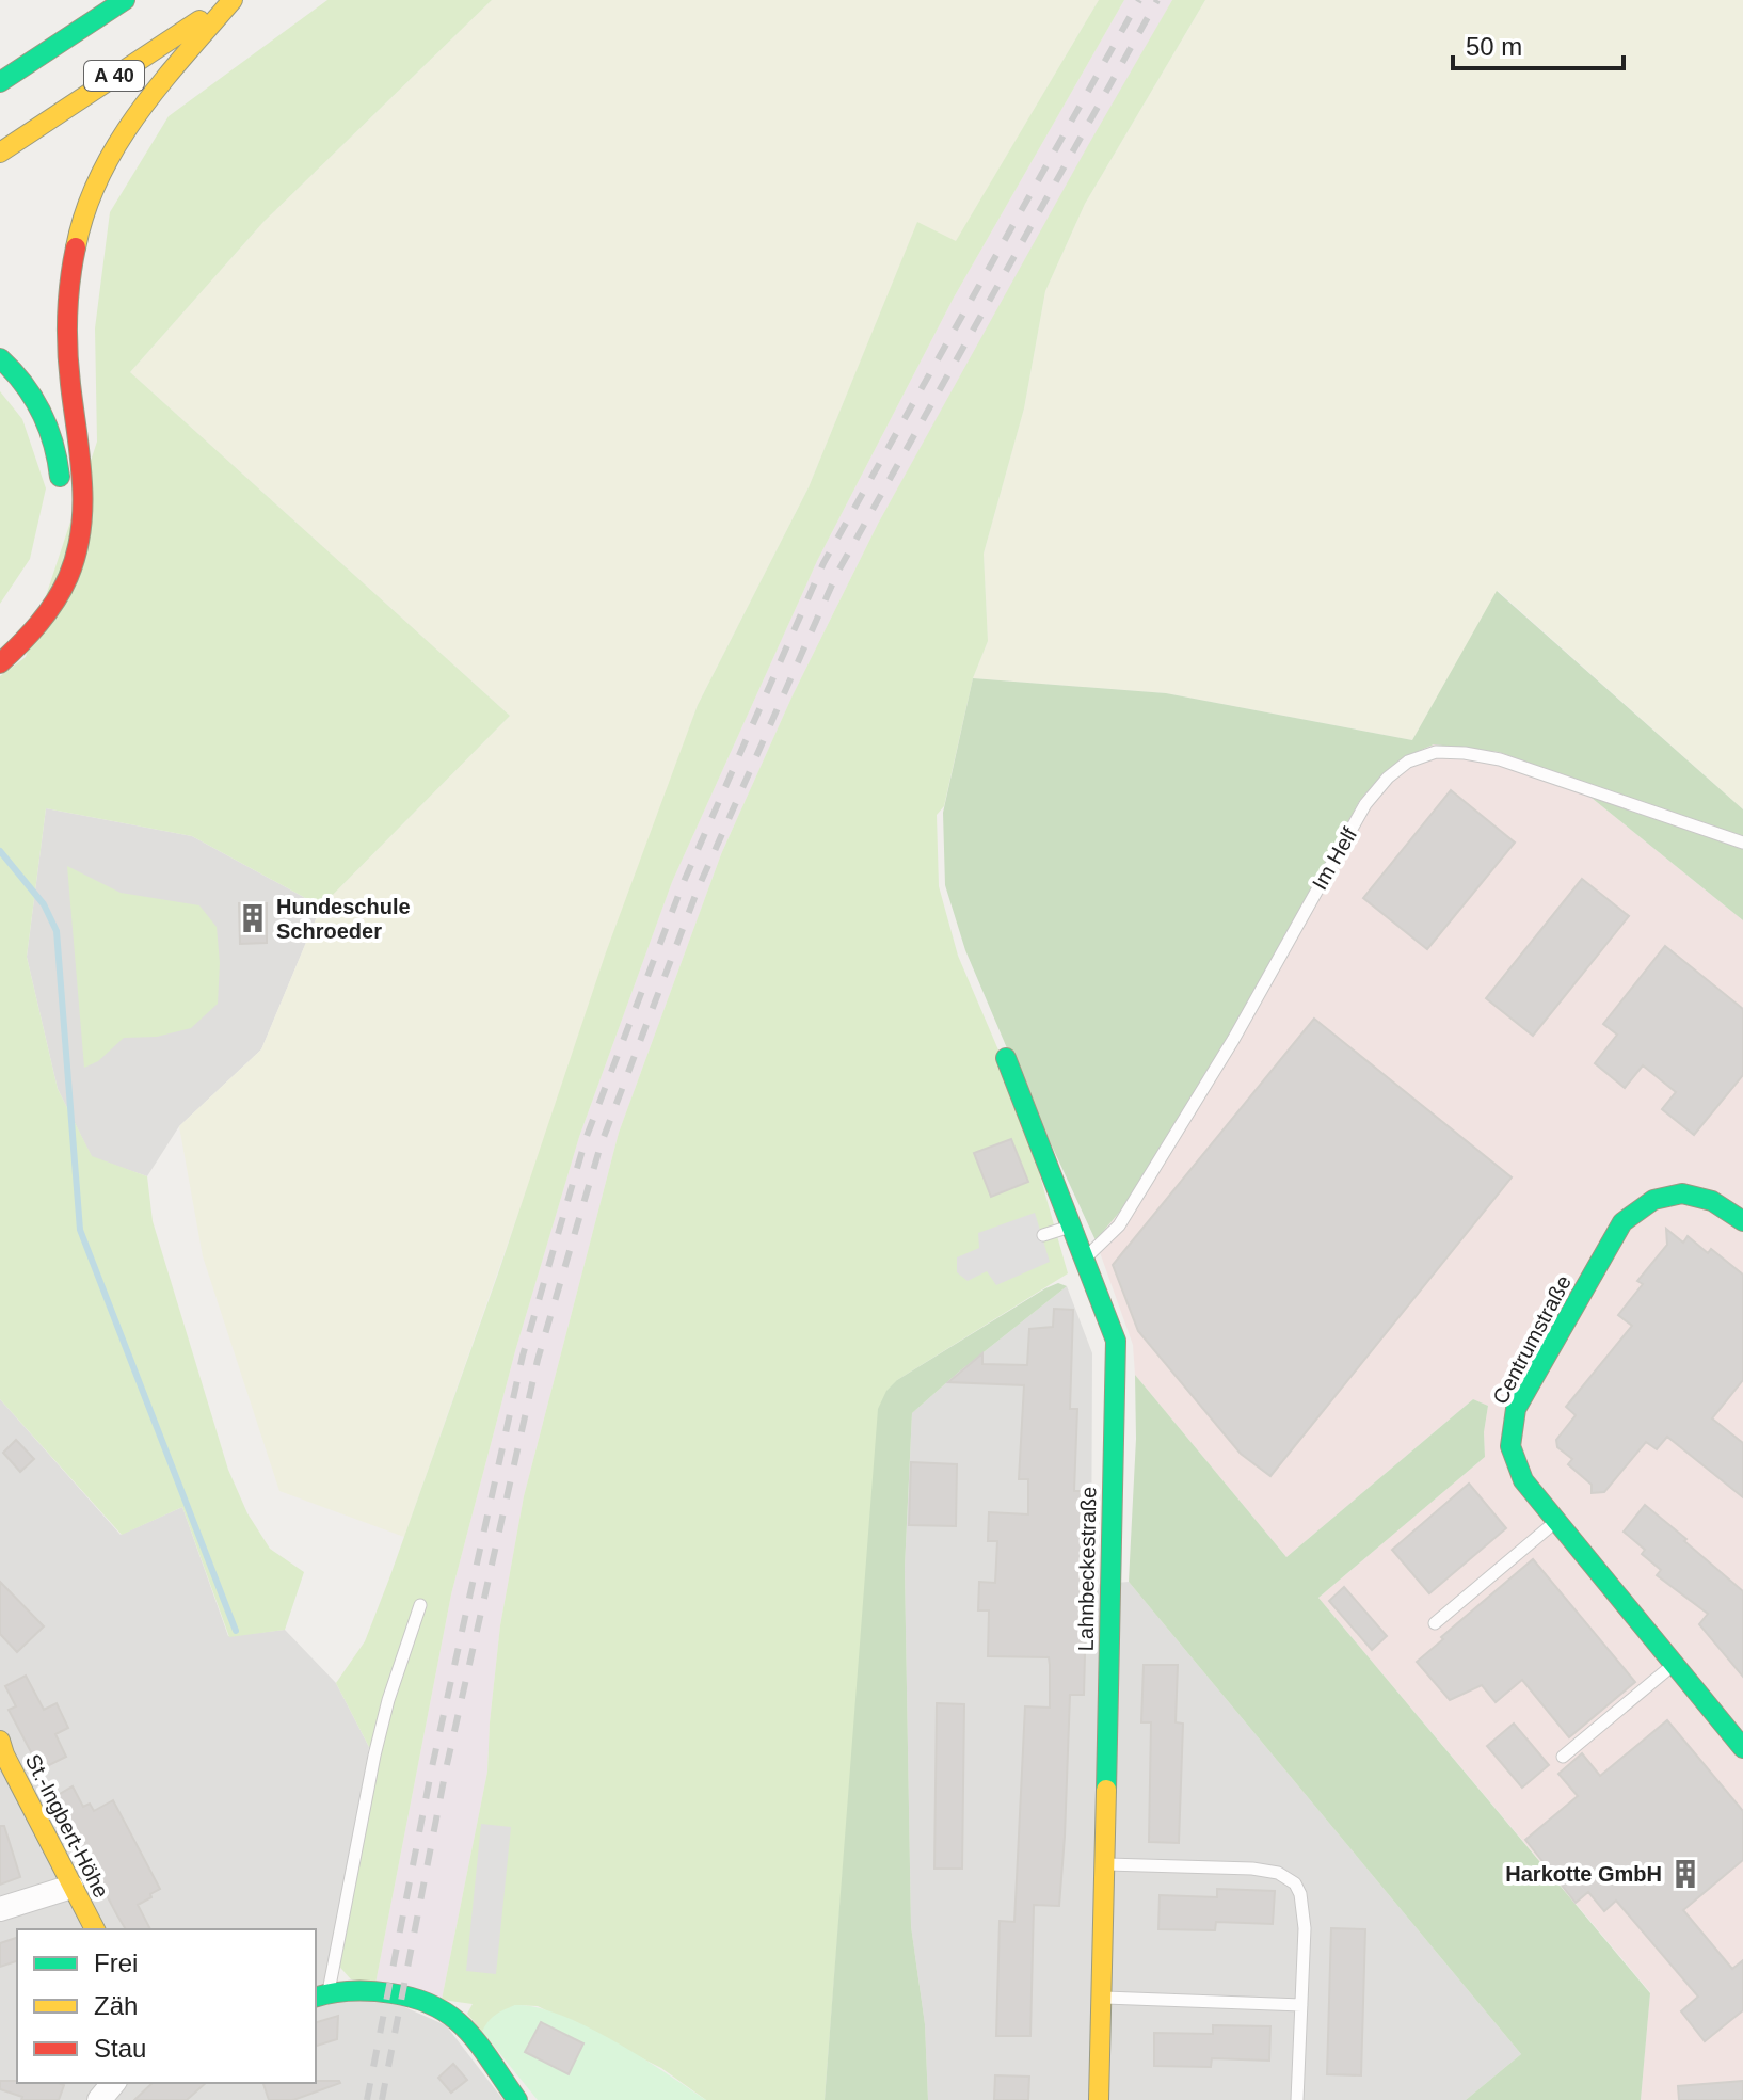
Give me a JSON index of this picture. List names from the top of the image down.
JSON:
{
  "streets": {
    "main road": [
      "A 40",
      "Centrumstraße",
      "Lahnbeckestraße",
      "St.-Ingbert-Höhe"
    ],
    "lane": ["Im Helf"]
  },
  "crossings": [
    ["Im Helf", "Lahnbeckestraße"]
  ],
  "places": {
    "building": ["Hundeschule Schroeder", "Harkotte GmbH"]
  },
  "legend": ["Frei", "Zäh", "Stau"],
  "scale_bar": "50 m"
}
